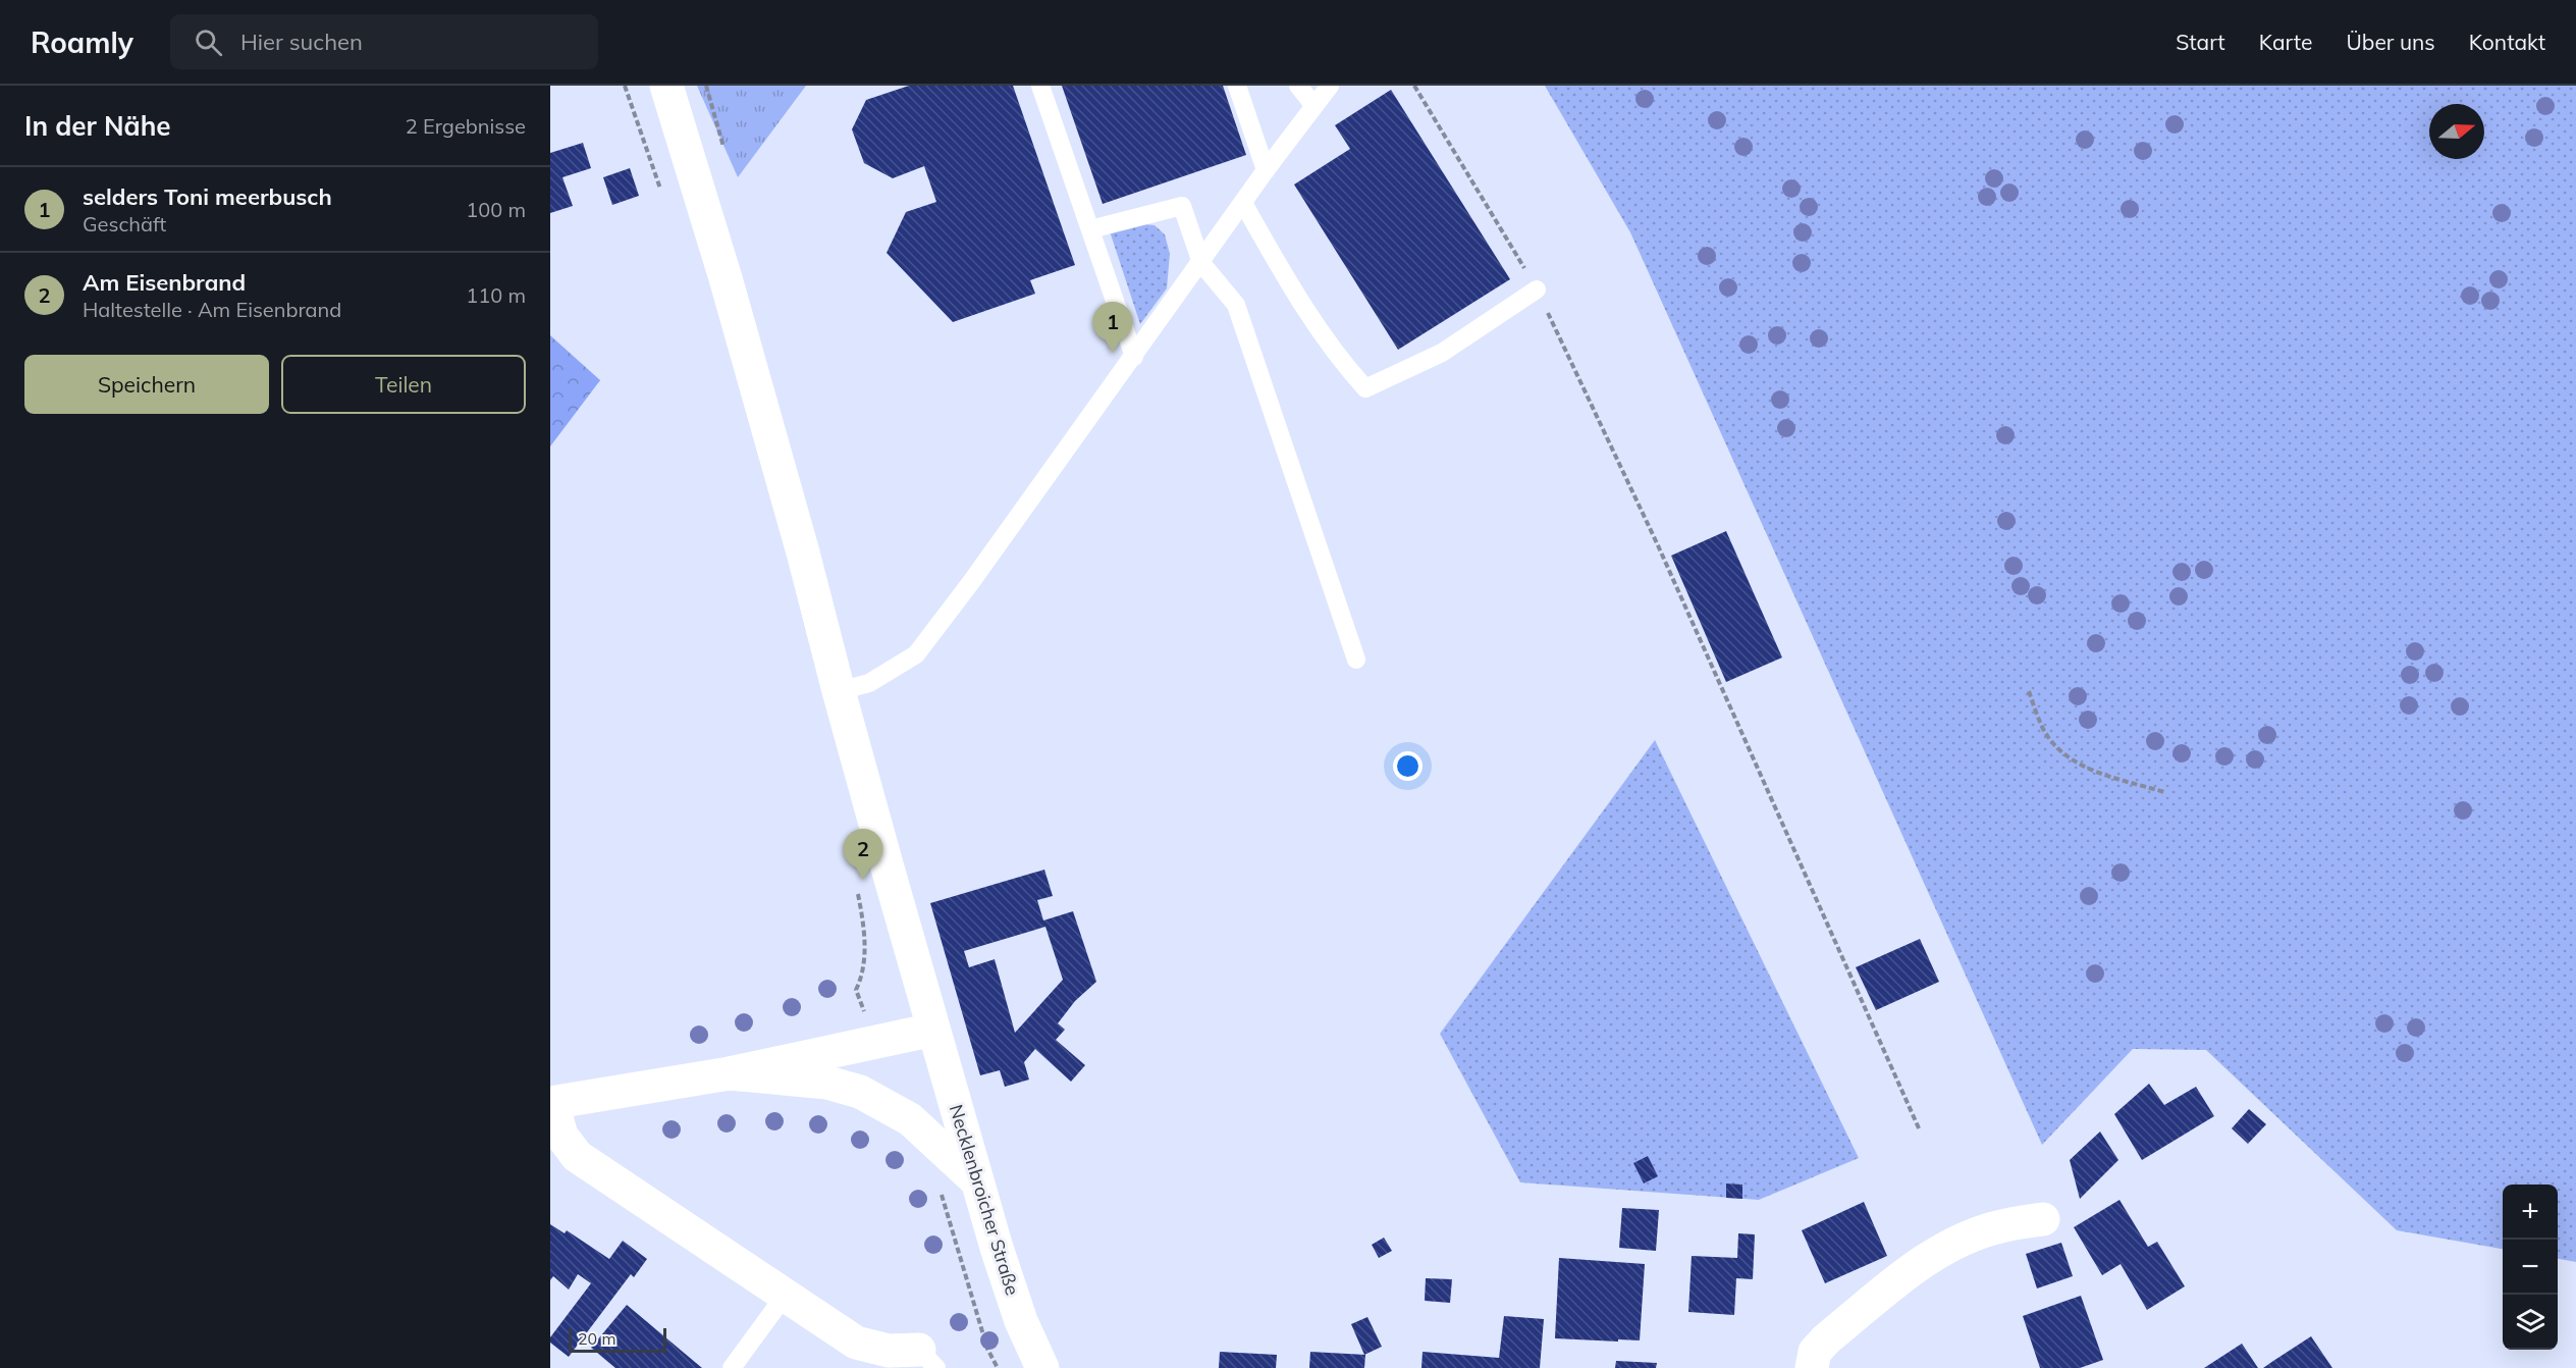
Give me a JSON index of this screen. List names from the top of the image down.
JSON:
{
  "streets": {
    "main road": ["Necklenbroicher Straße"]
  },
  "scale_bar": "20 m",
  "north": "right",
  "page": {
    "header": "Roamly",
    "search": "Hier suchen",
    "nav": [
      "Start",
      "Karte",
      "Über uns",
      "Kontakt"
    ],
    "heading": ["In der Nähe", "2 Ergebnisse"],
    "list": [
      {
        "mark": "1",
        "name": "selders Toni meerbusch",
        "note": "Geschäft",
        "value": "100 m"
      },
      {
        "mark": "2",
        "name": "Am Eisenbrand",
        "note": "Haltestelle · Am Eisenbrand",
        "value": "110 m"
      }
    ],
    "pins": ["1", "2"],
    "buttons": ["Speichern", "Teilen"],
    "map_buttons": ["+", "−"],
    "scale": "20 m"
  }
}
